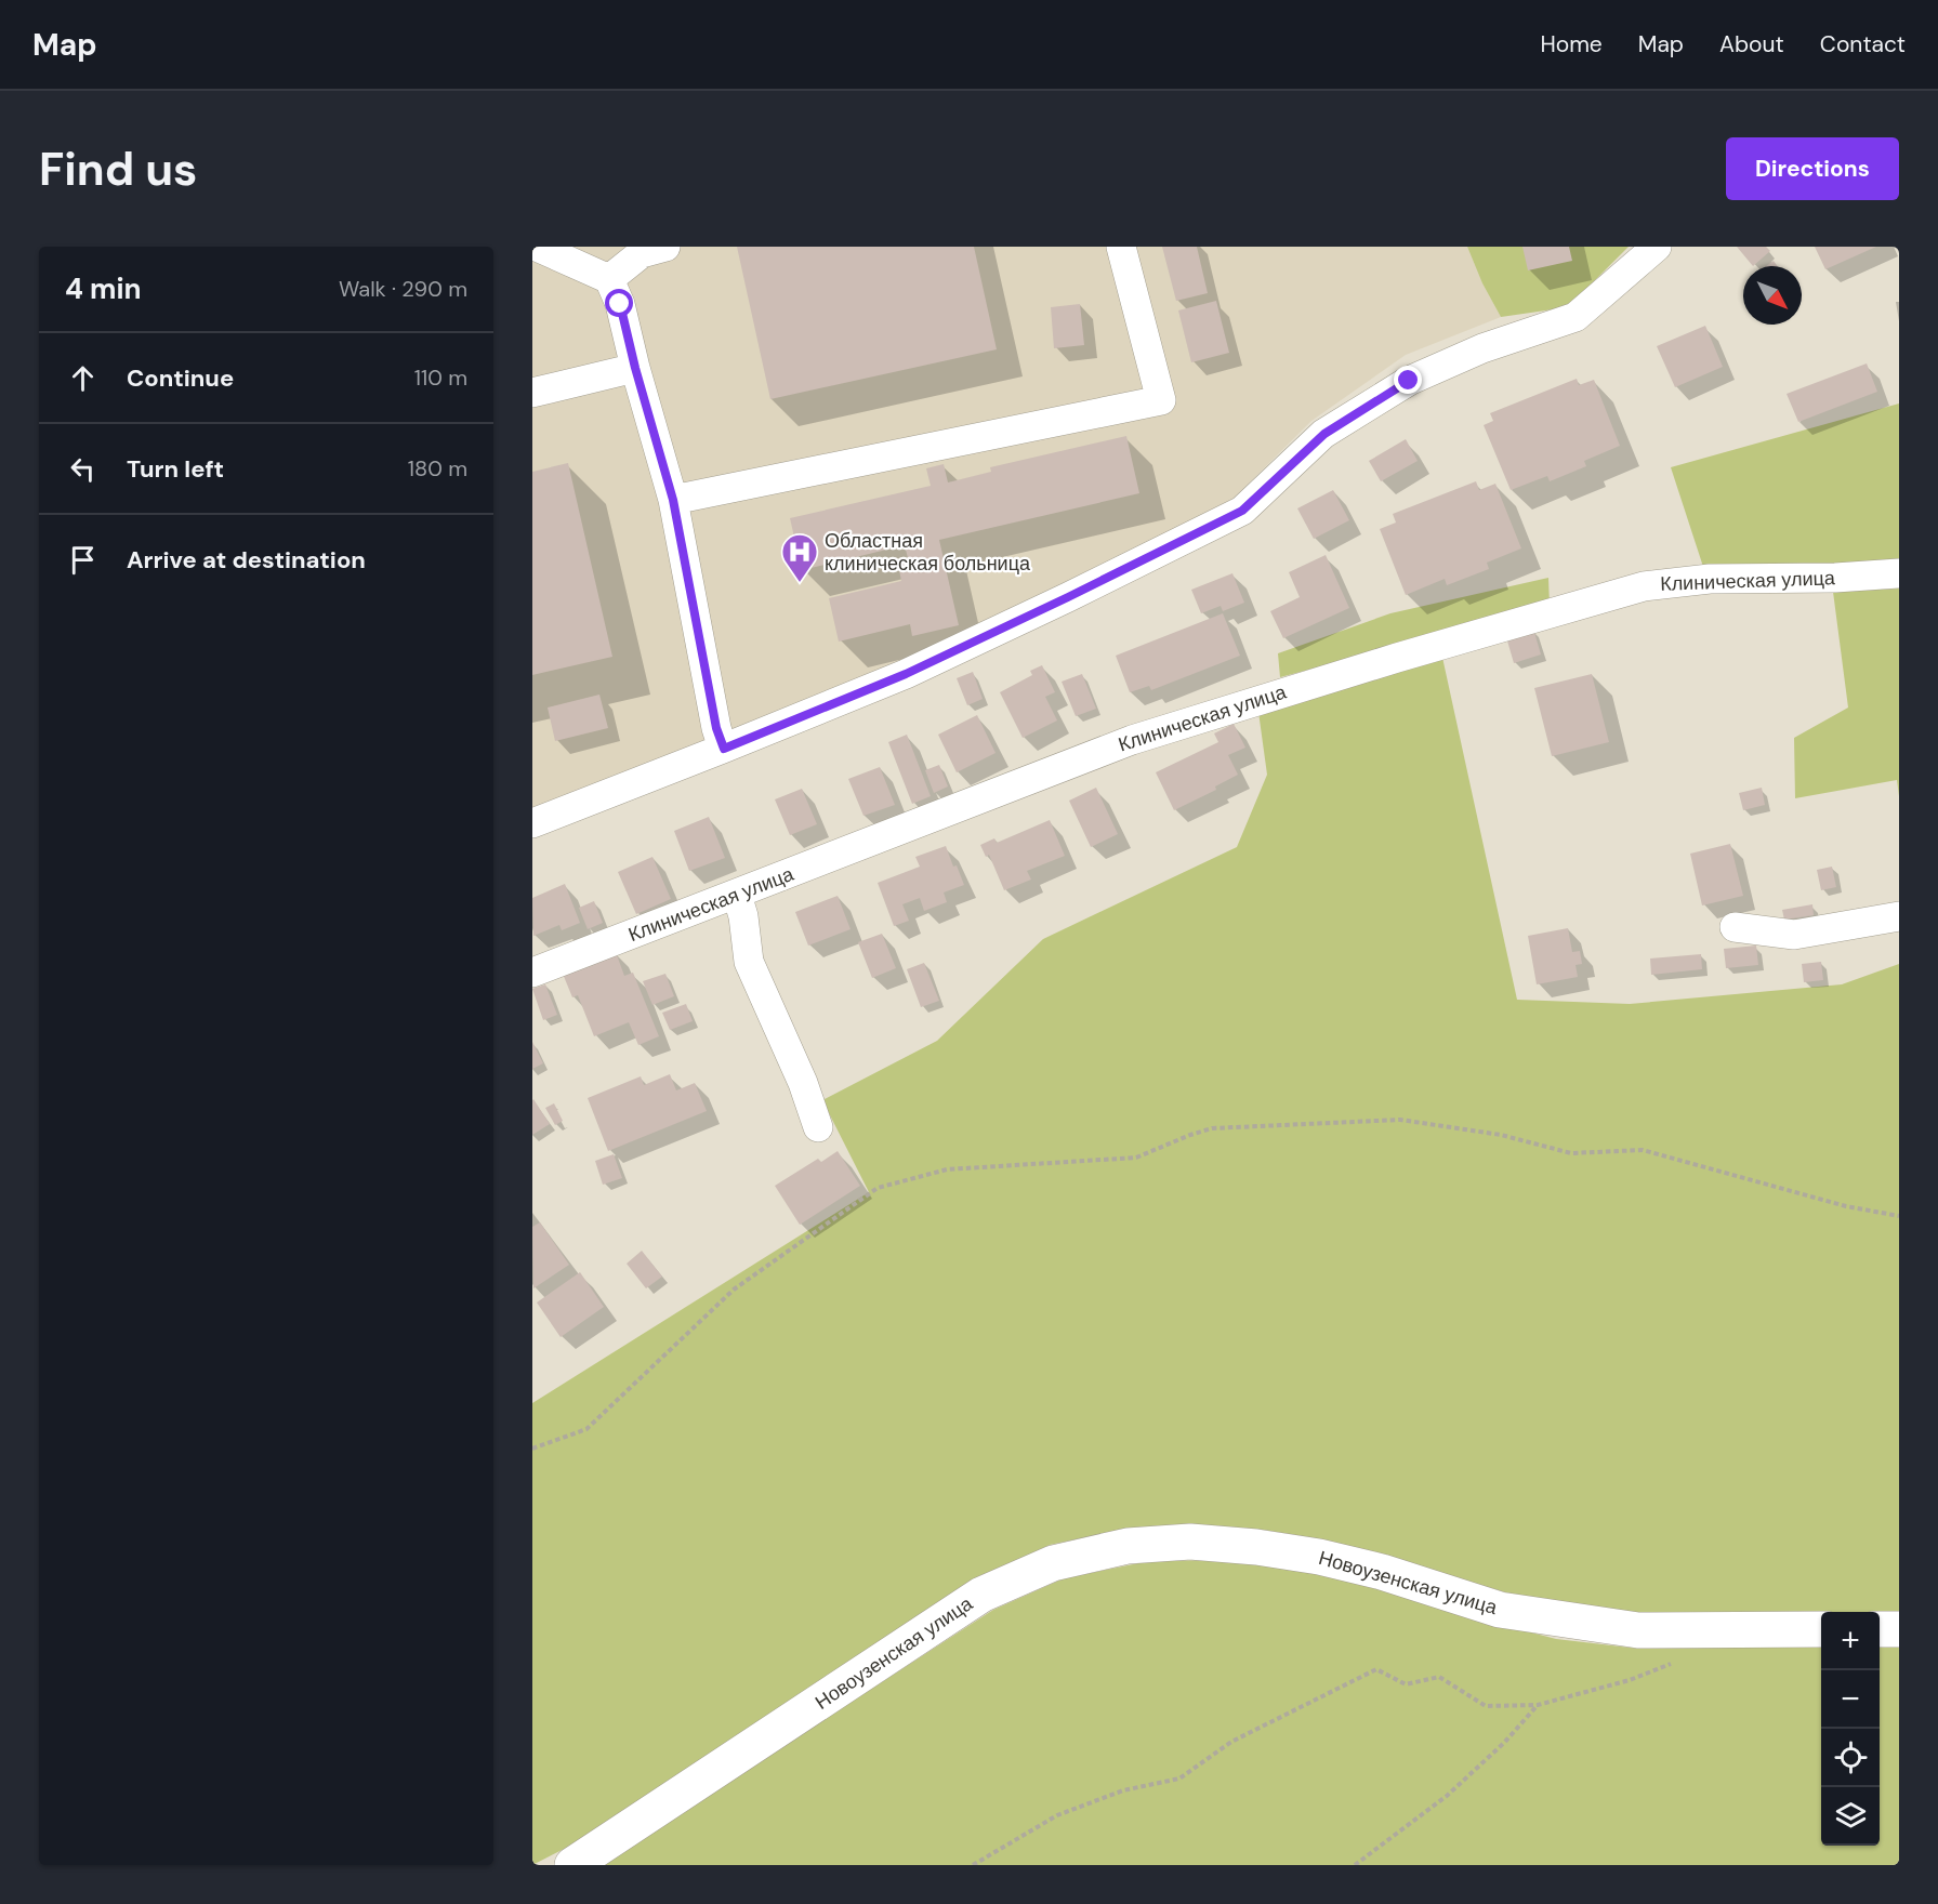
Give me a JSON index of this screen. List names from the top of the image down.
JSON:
{
  "streets": {
    "main road": ["Новоузенская улица"],
    "street": ["Клиническая улица"]
  },
  "places": {
    "hospital": ["Областная клиническая больница"]
  },
  "north": "bottom right",
  "page": {
    "header": "Map",
    "nav": [
      "Home",
      "Map",
      "About",
      "Contact"
    ],
    "buttons": "Directions",
    "title": "Find us",
    "heading": ["4 min", "Walk · 290 m"],
    "list": [
      ["Continue", "110 m"],
      ["Turn left", "180 m"],
      "Arrive at destination"
    ],
    "map_buttons": ["+", "−"]
  }
}
